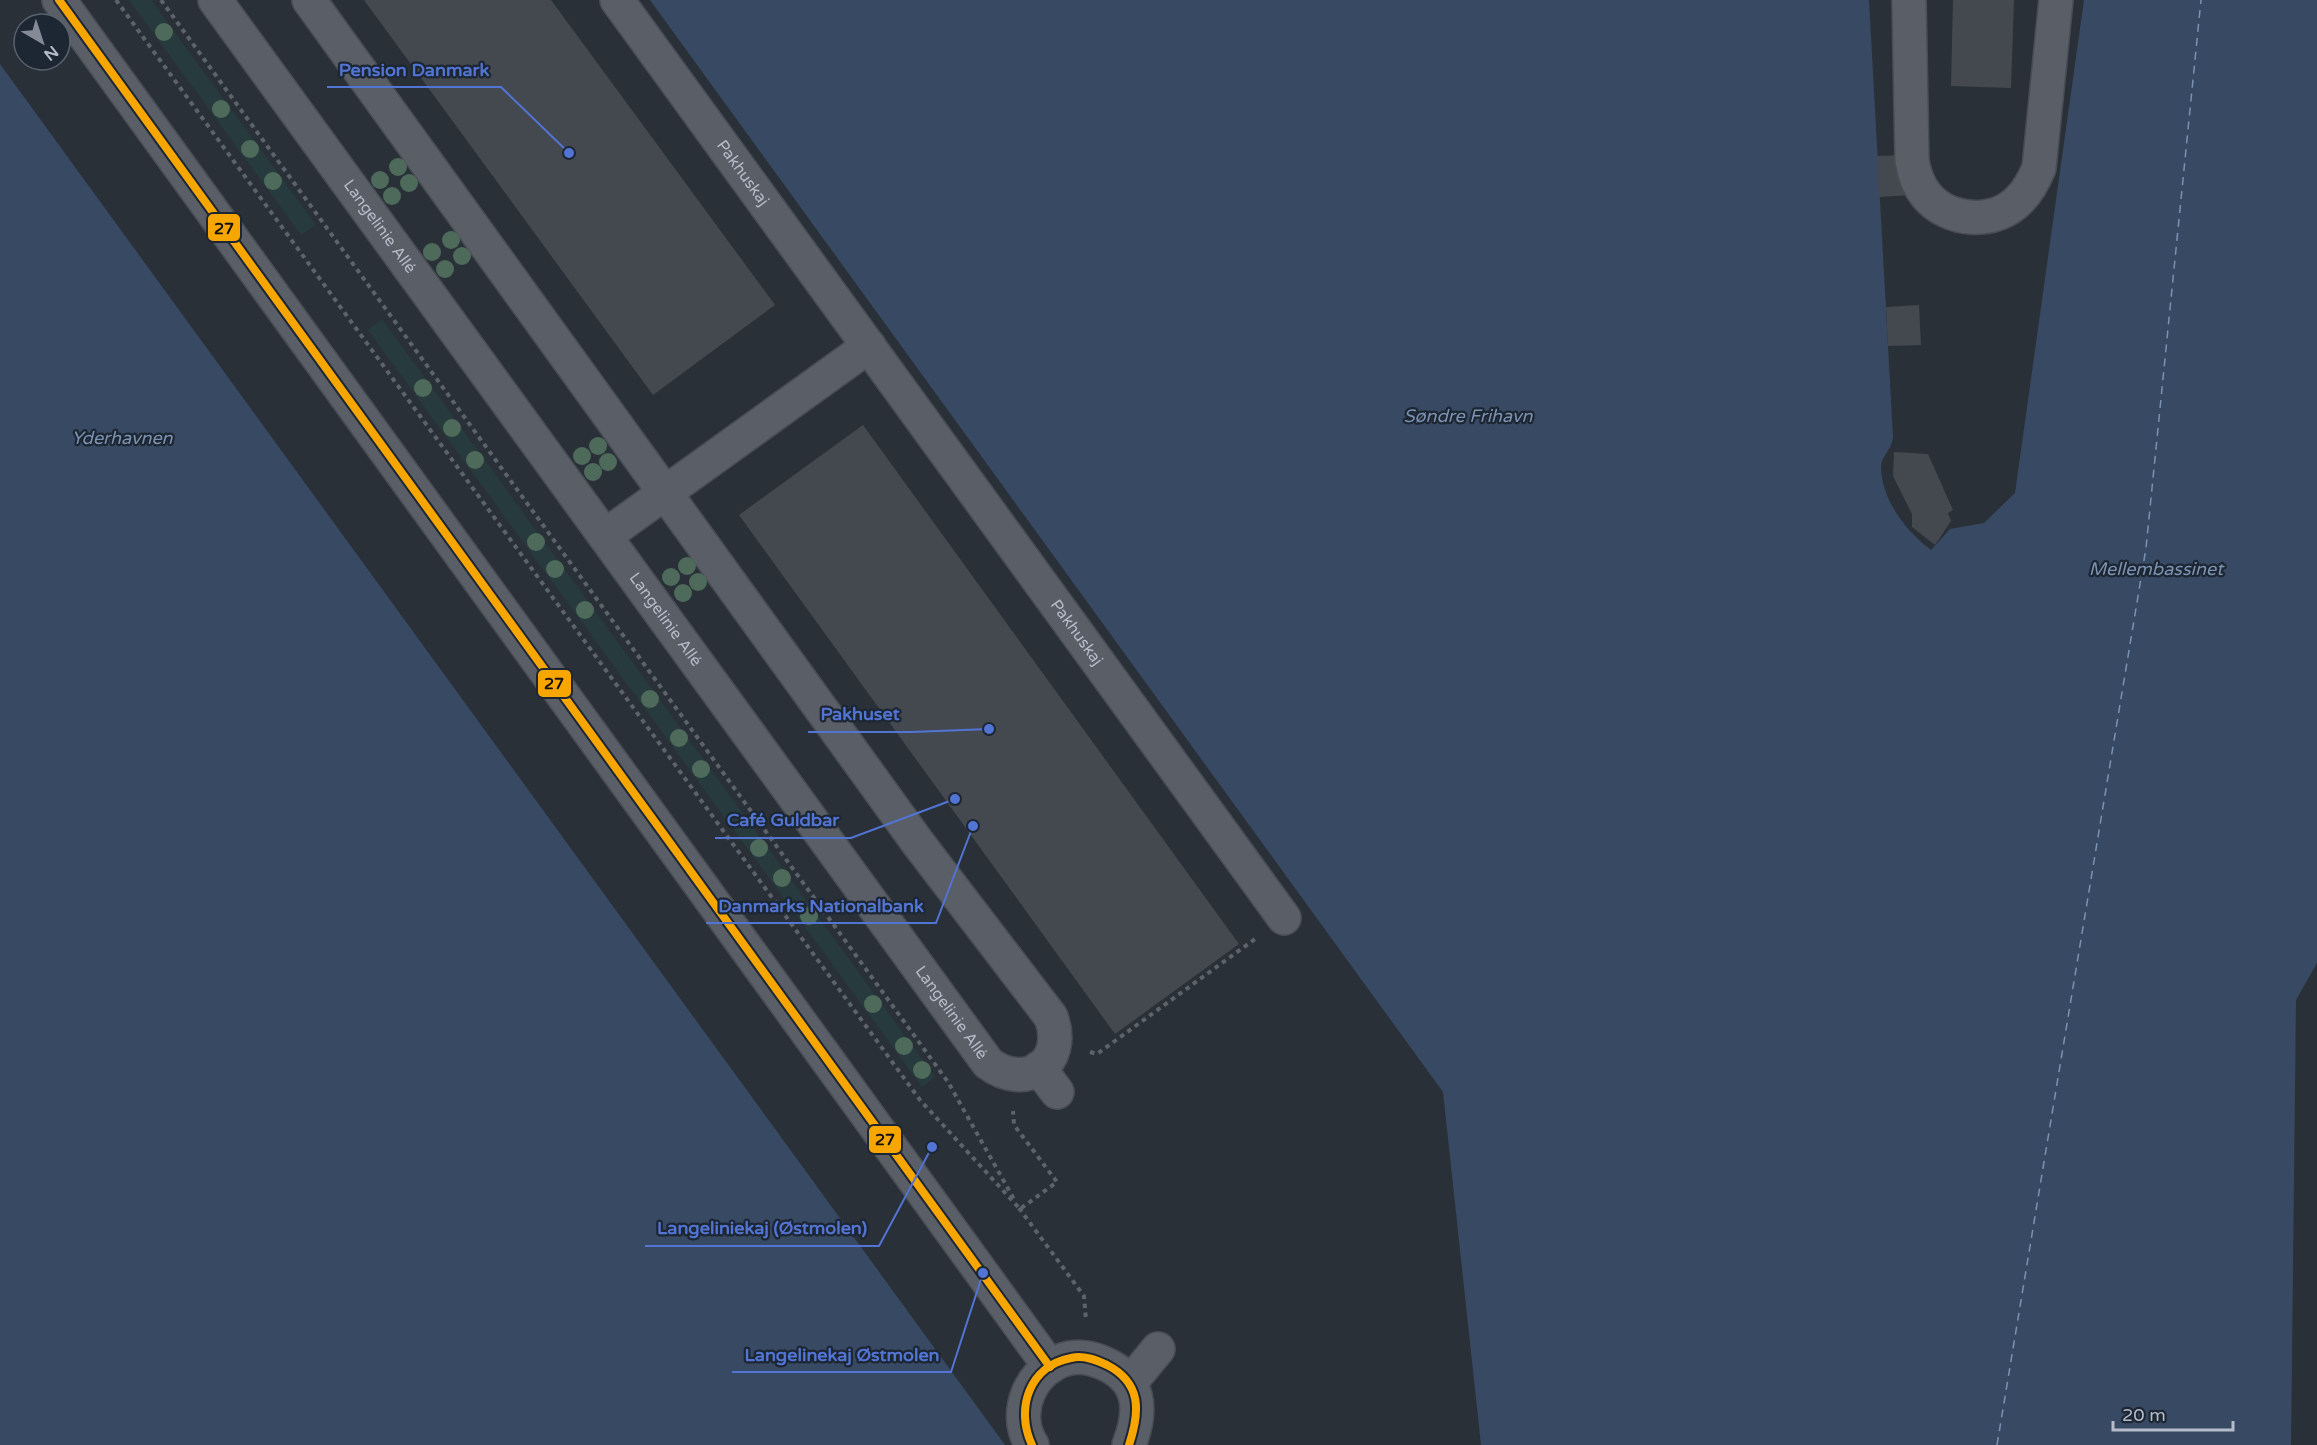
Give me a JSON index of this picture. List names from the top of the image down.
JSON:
{
  "streets": {
    "street": ["Pakhuskaj", "Langelinie Allé"]
  },
  "water": ["Søndre Frihavn", "Yderhavnen", "Mellembassinet"],
  "places": [
    "Pension Danmark",
    "Pakhuset",
    "Café Guldbar",
    "Danmarks Nationalbank",
    "Langeliniekaj (Østmolen)",
    "Langelinekaj Østmolen"
  ],
  "lines": ["transit line 27"],
  "scale_bar": "20 m",
  "north": "bottom right"
}
